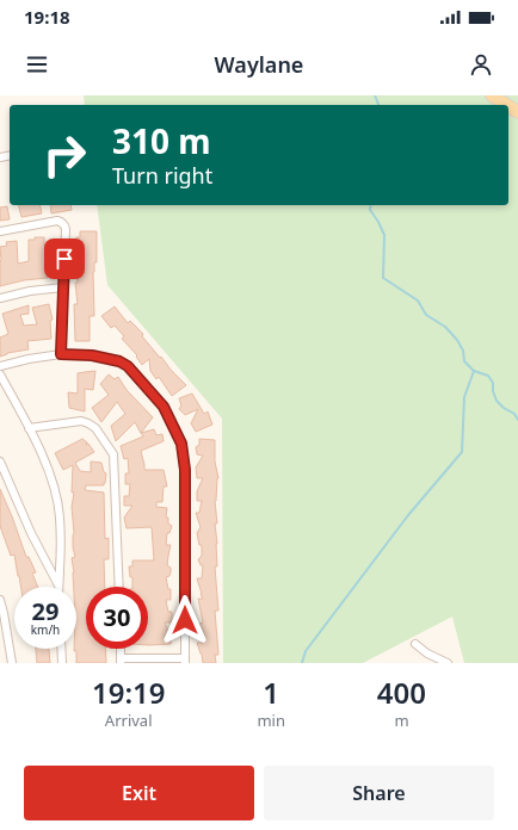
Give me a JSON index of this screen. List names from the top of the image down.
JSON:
{
  "page": {
    "status": "19:18",
    "header": "Waylane",
    "turn": ["310 m", "Turn right"],
    "speed": "29 km/h",
    "limit": "30",
    "eta": [
      "19:19",
      "Arrival",
      "1",
      "min",
      "400",
      "m"
    ],
    "buttons": ["Exit", "Share"]
  }
}
